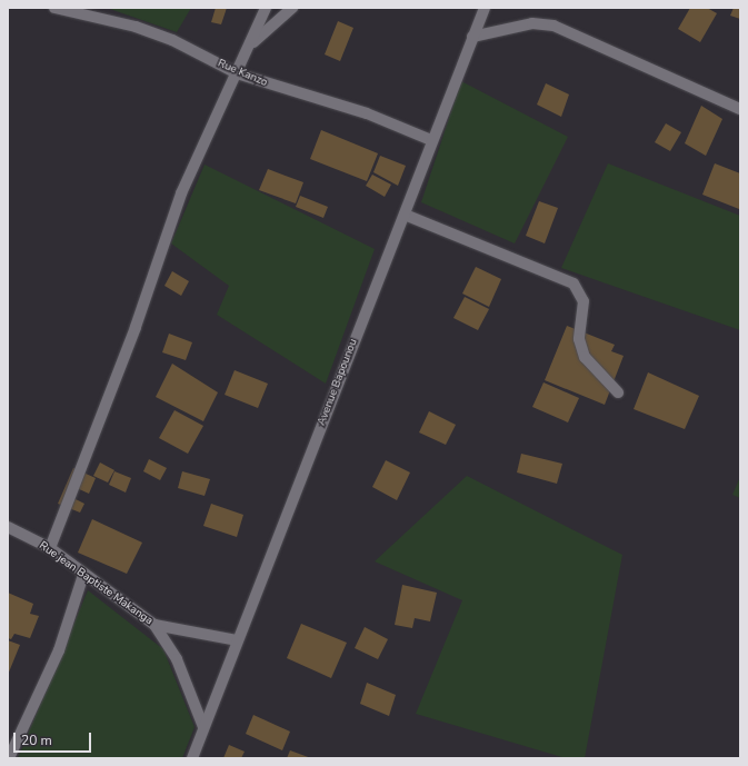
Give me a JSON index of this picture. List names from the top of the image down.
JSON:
{
  "streets": {
    "street": ["Rue Kanzo", "Avenue Bapounou", "Rue jean Baptiste Makanga"]
  },
  "crossings": [
    ["Rue Kanzo", "Avenue Bapounou"],
    ["Avenue Bapounou", "Rue jean Baptiste Makanga"]
  ],
  "scale_bar": "20 m"
}
